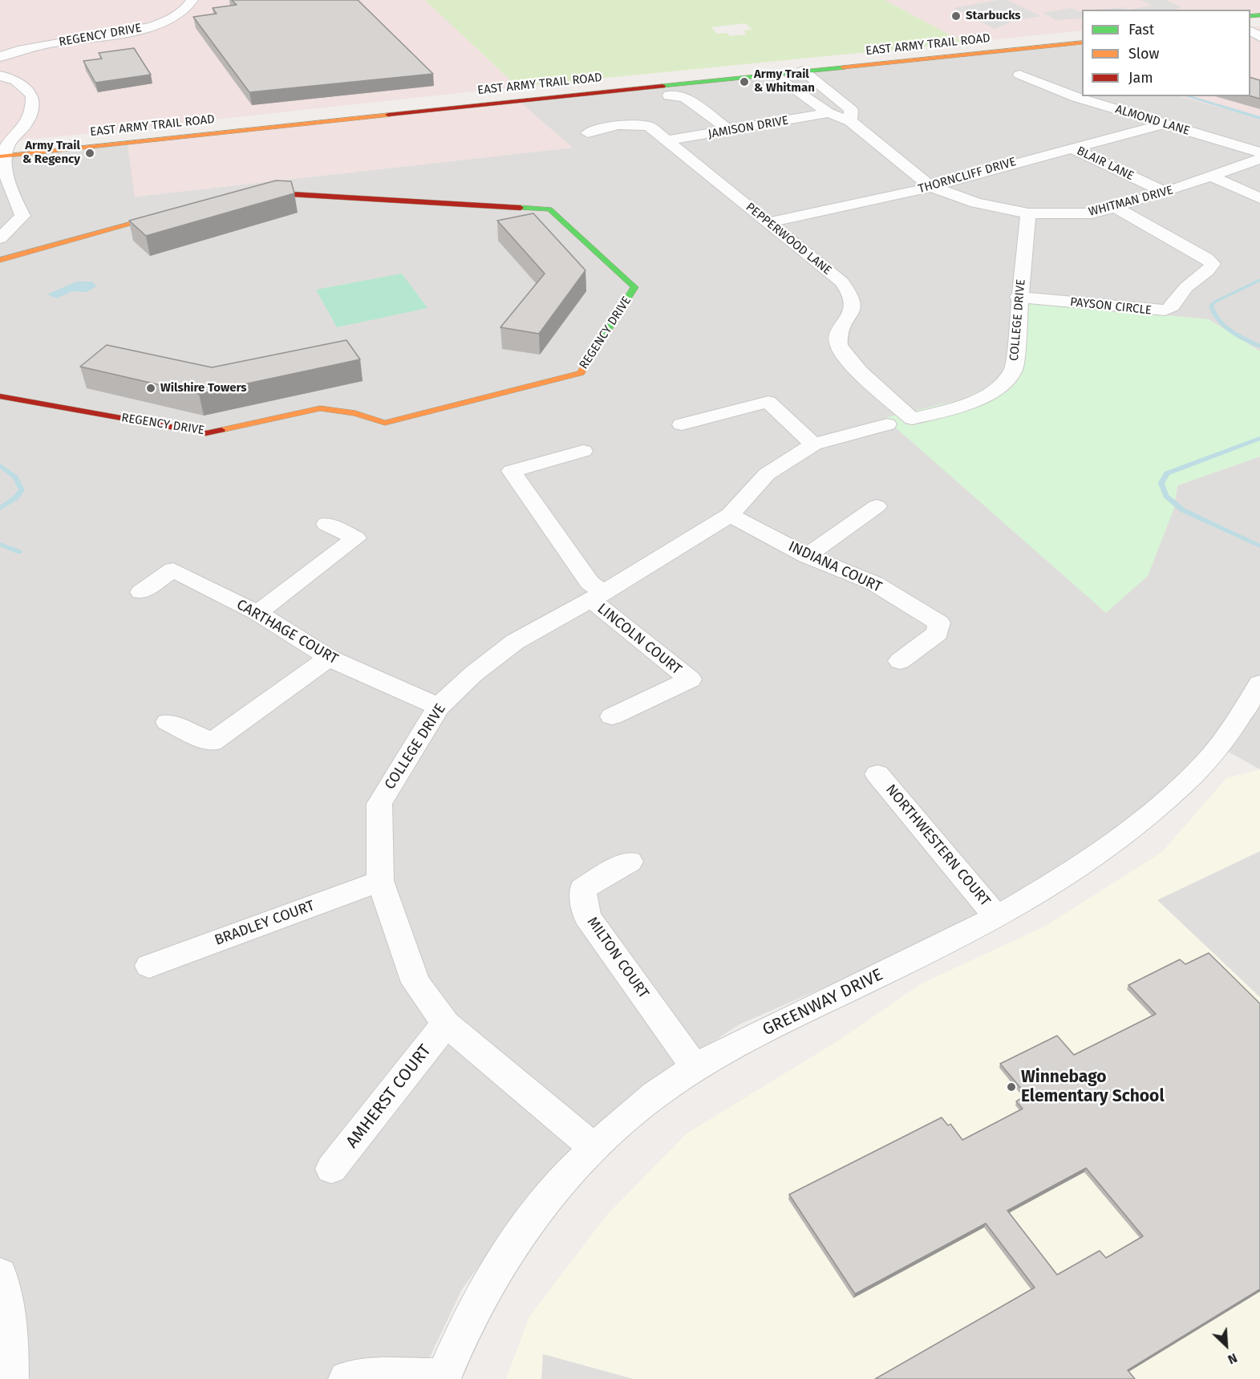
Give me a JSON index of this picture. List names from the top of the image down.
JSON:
{
  "streets": {
    "main road": ["REGENCY DRIVE", "EAST ARMY TRAIL ROAD"],
    "street": [
      "ALMOND LANE",
      "JAMISON DRIVE",
      "BLAIR LANE",
      "THORNCLIFF DRIVE",
      "WHITMAN DRIVE",
      "PEPPERWOOD LANE",
      "PAYSON CIRCLE",
      "COLLEGE DRIVE",
      "INDIANA COURT",
      "CARTHAGE COURT",
      "LINCOLN COURT",
      "NORTHWESTERN COURT",
      "BRADLEY COURT",
      "MILTON COURT",
      "GREENWAY DRIVE",
      "AMHERST COURT"
    ]
  },
  "crossings": [
    ["EAST ARMY TRAIL ROAD", "WHITMAN DRIVE"],
    ["ALMOND LANE", "THORNCLIFF DRIVE"],
    ["JAMISON DRIVE", "WHITMAN DRIVE"],
    ["JAMISON DRIVE", "PEPPERWOOD LANE"],
    ["BLAIR LANE", "THORNCLIFF DRIVE"],
    ["BLAIR LANE", "WHITMAN DRIVE"],
    ["THORNCLIFF DRIVE", "WHITMAN DRIVE"],
    ["THORNCLIFF DRIVE", "PEPPERWOOD LANE"],
    ["WHITMAN DRIVE", "PAYSON CIRCLE"],
    ["WHITMAN DRIVE", "COLLEGE DRIVE"],
    ["PEPPERWOOD LANE", "COLLEGE DRIVE"],
    ["PAYSON CIRCLE", "COLLEGE DRIVE"],
    ["COLLEGE DRIVE", "INDIANA COURT"],
    ["COLLEGE DRIVE", "CARTHAGE COURT"],
    ["COLLEGE DRIVE", "LINCOLN COURT"],
    ["COLLEGE DRIVE", "BRADLEY COURT"],
    ["COLLEGE DRIVE", "GREENWAY DRIVE"],
    ["COLLEGE DRIVE", "AMHERST COURT"],
    ["NORTHWESTERN COURT", "GREENWAY DRIVE"],
    ["MILTON COURT", "GREENWAY DRIVE"]
  ],
  "places": [
    "Starbucks",
    "Army Trail & Whitman",
    "Army Trail & Regency",
    "Wilshire Towers",
    "Winnebago Elementary School"
  ],
  "legend": ["Fast", "Slow", "Jam"],
  "north": "bottom right"
}
